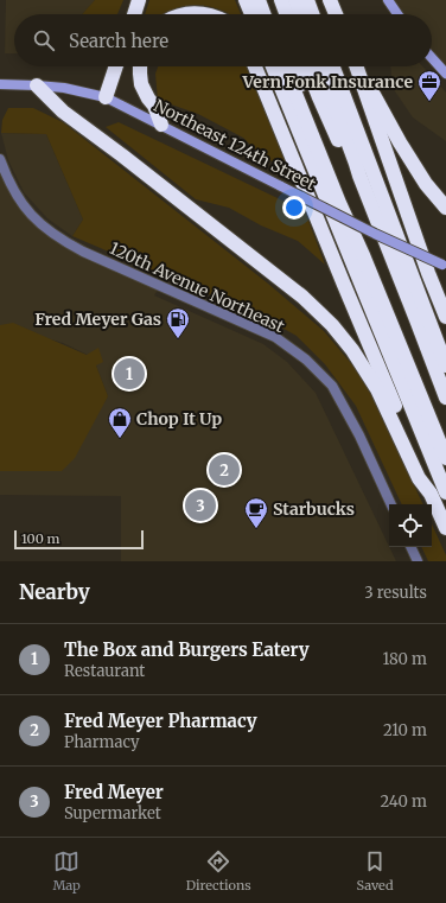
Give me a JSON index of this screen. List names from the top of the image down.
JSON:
{
  "streets": {
    "main road": ["Northeast 124th Street"],
    "street": ["120th Avenue Northeast"]
  },
  "places": {
    "office": ["Vern Fonk Insurance"],
    "fuel station": ["Fred Meyer Gas"],
    "shop": ["Chop It Up"],
    "cafe": ["Starbucks"]
  },
  "scale_bar": "100 m",
  "page": {
    "search": "Search here",
    "pins": ["1", "2", "3"],
    "scale": "100 m",
    "heading": ["Nearby", "3 results"],
    "list": [
      {
        "mark": "1",
        "name": "The Box and Burgers Eatery",
        "note": "Restaurant",
        "value": "180 m"
      },
      {
        "mark": "2",
        "name": "Fred Meyer Pharmacy",
        "note": "Pharmacy",
        "value": "210 m"
      },
      {
        "mark": "3",
        "name": "Fred Meyer",
        "note": "Supermarket",
        "value": "240 m"
      }
    ],
    "nav": ["Map", "Directions", "Saved"]
  }
}
